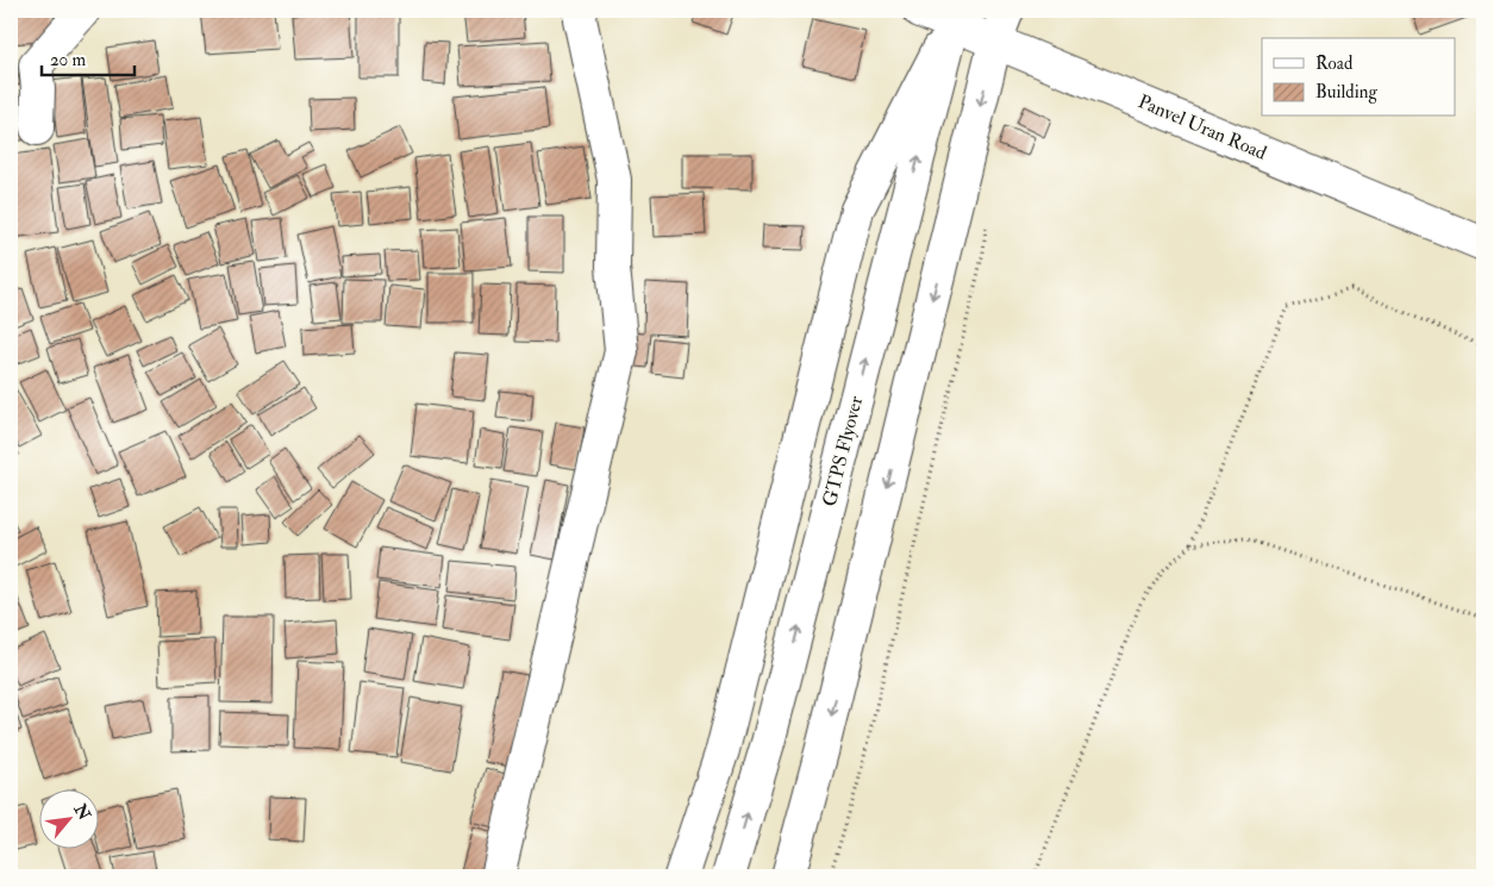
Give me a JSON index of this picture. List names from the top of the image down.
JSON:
{
  "streets": {
    "main road": ["Panvel Uran Road", "GTPS Flyover"]
  },
  "crossings": [
    ["Panvel Uran Road", "GTPS Flyover"]
  ],
  "legend": ["Road", "Building"],
  "scale_bar": "20 m",
  "north": "top right"
}
